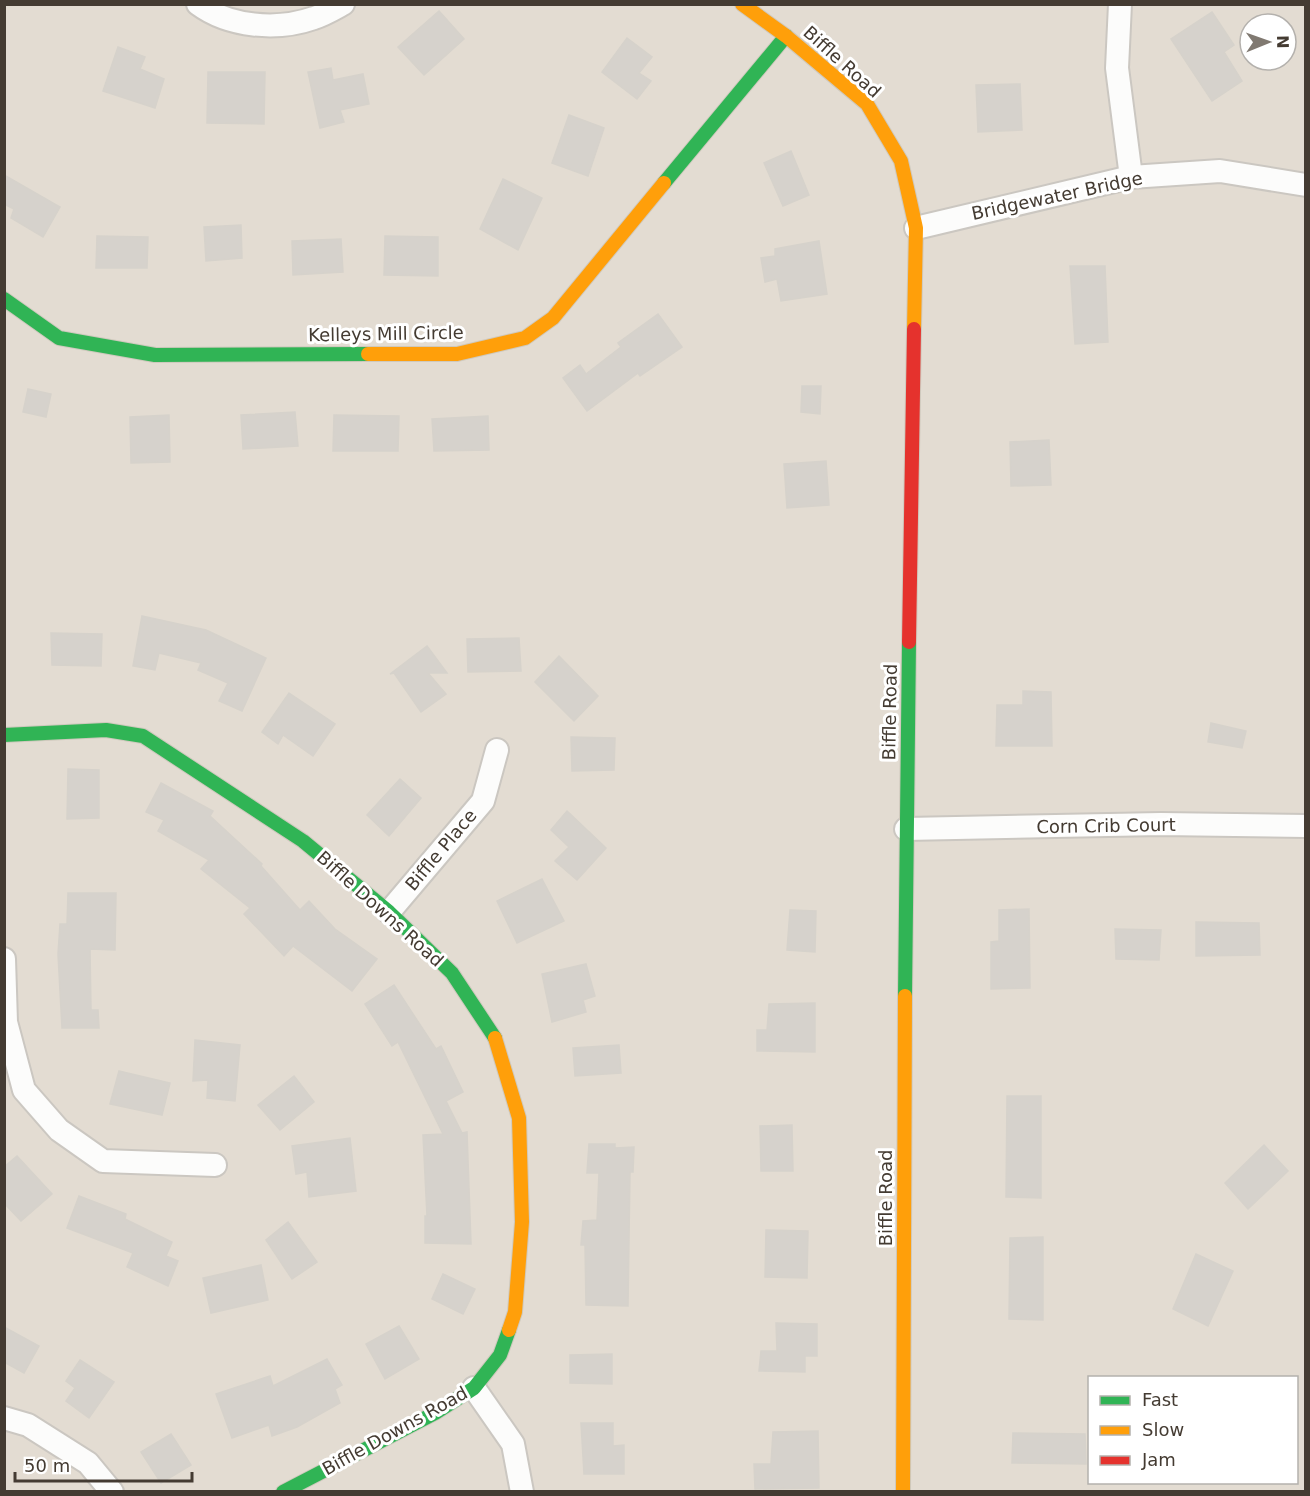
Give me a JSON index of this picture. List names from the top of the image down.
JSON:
{
  "streets": {
    "street": [
      "Biffle Road",
      "Bridgewater Bridge",
      "Kelleys Mill Circle",
      "Corn Crib Court",
      "Biffle Place",
      "Biffle Downs Road"
    ]
  },
  "crossings": [
    ["Biffle Road", "Bridgewater Bridge"],
    ["Biffle Road", "Kelleys Mill Circle"],
    ["Biffle Road", "Corn Crib Court"],
    ["Biffle Place", "Biffle Downs Road"]
  ],
  "legend": ["Fast", "Slow", "Jam"],
  "scale_bar": "50 m",
  "north": "right"
}
